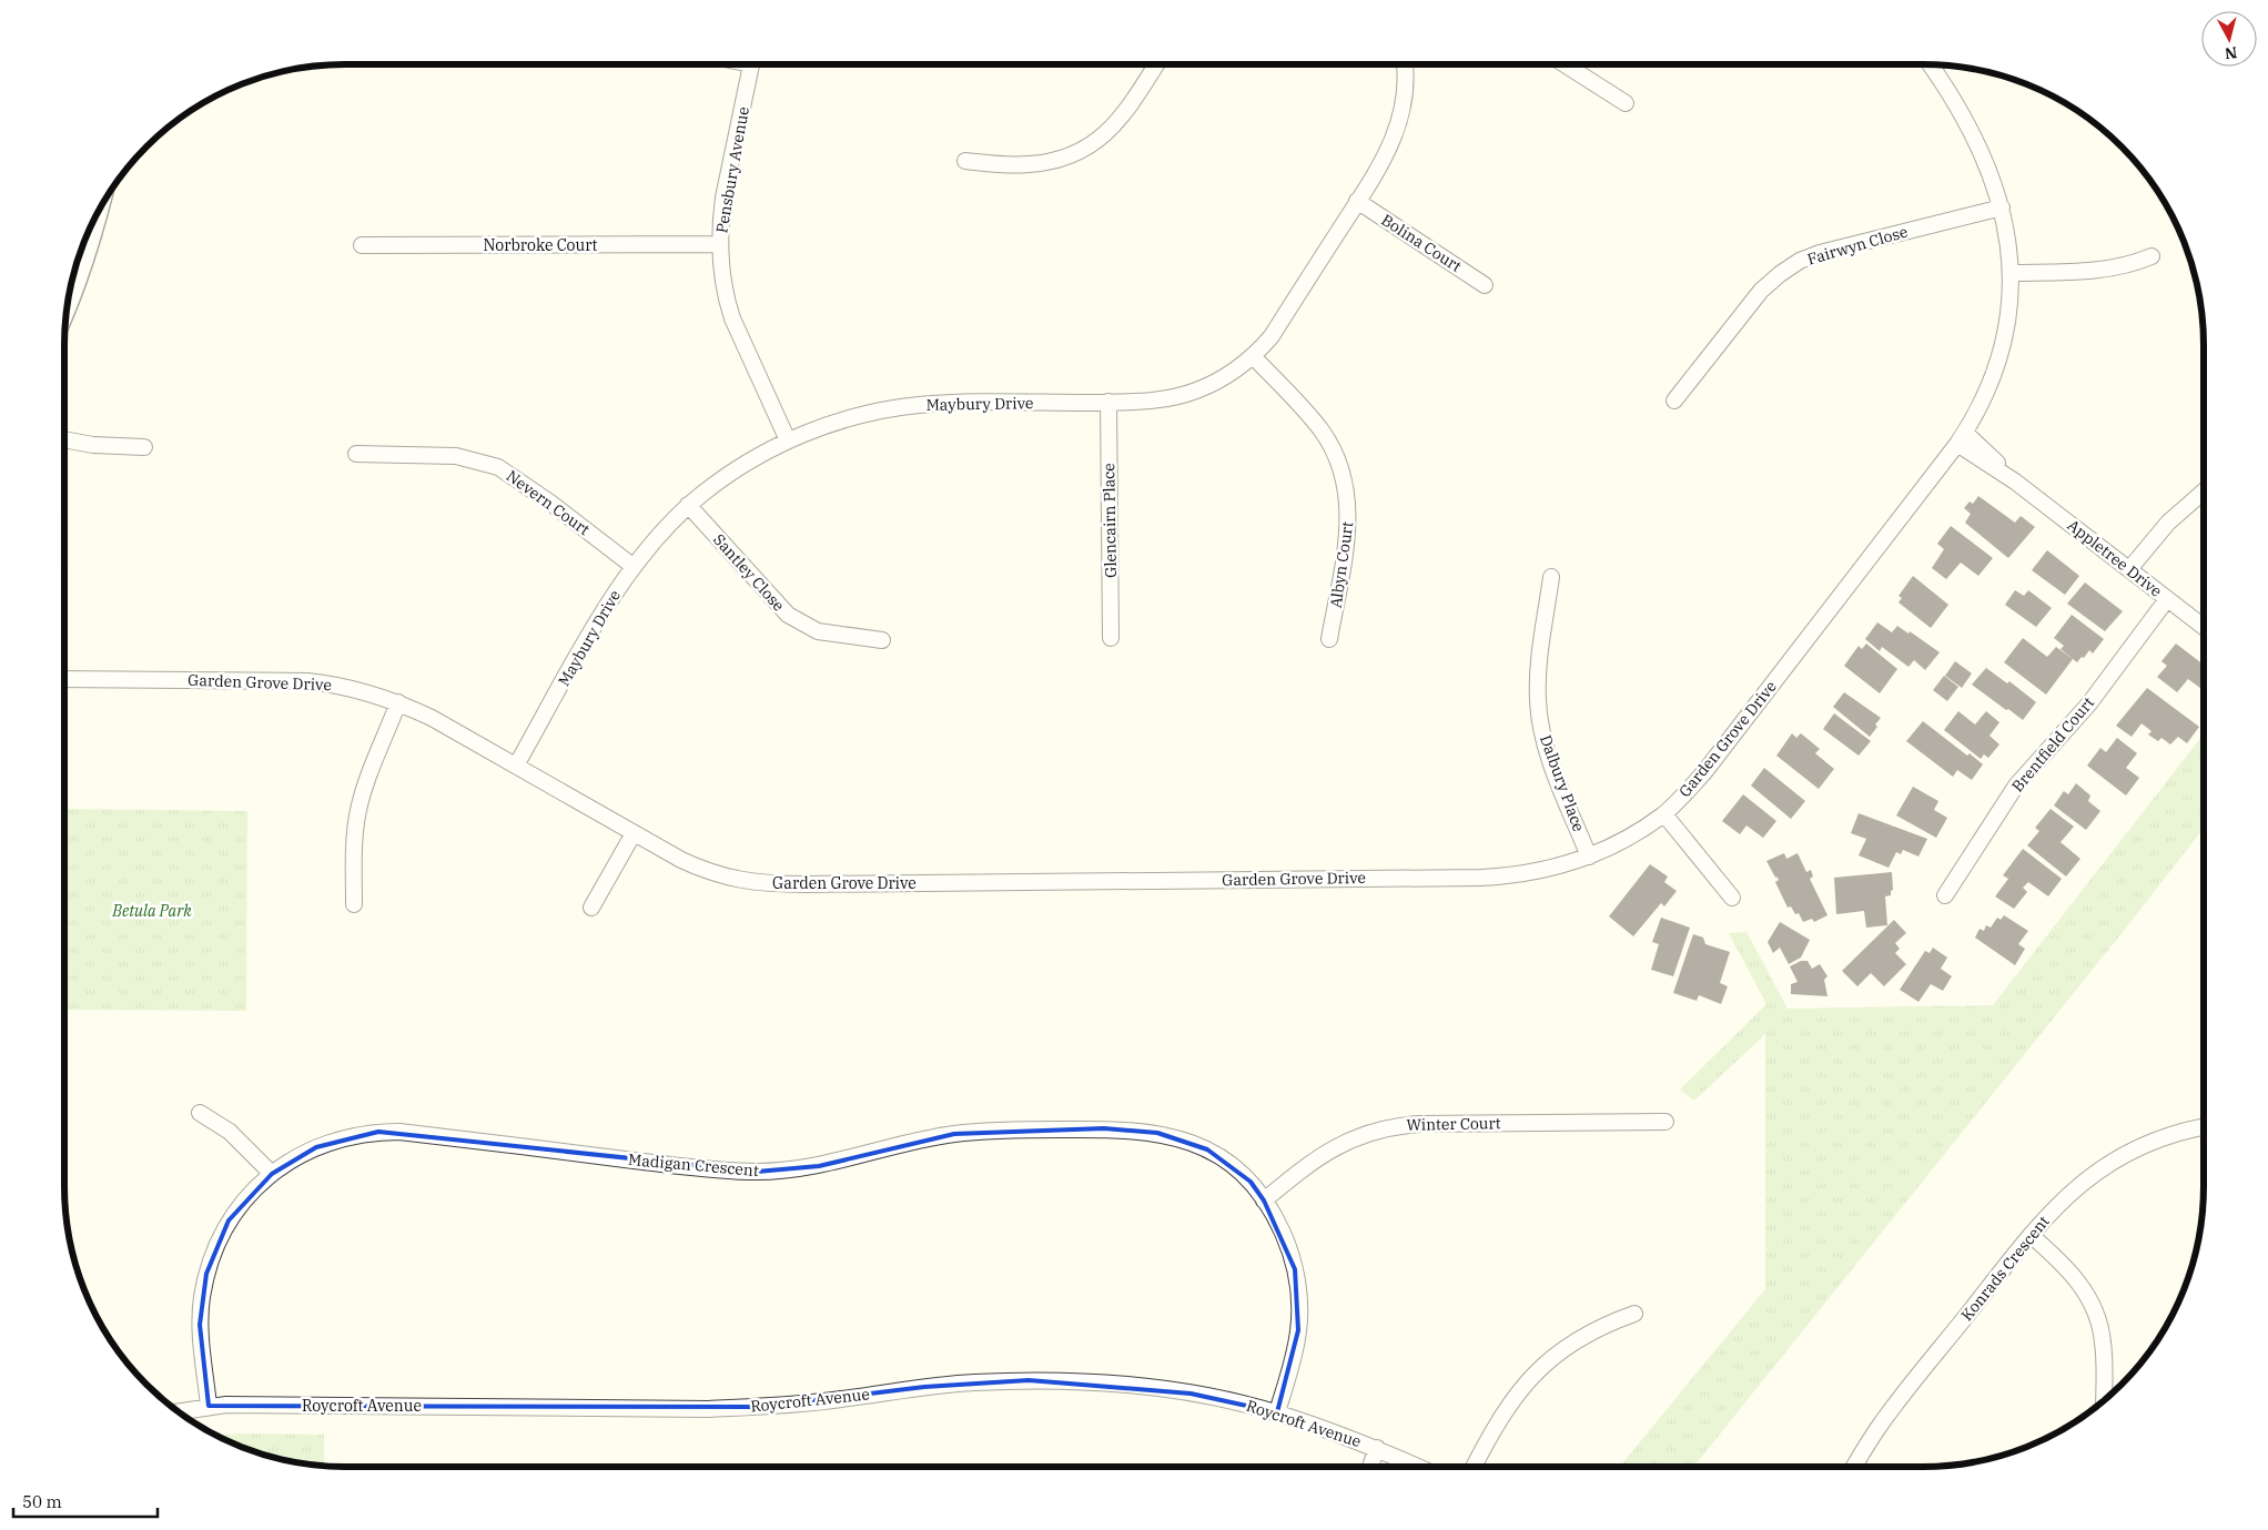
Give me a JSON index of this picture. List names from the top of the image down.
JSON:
{
  "streets": {
    "street": [
      "Pensbury Avenue",
      "Bolina Court",
      "Norbroke Court",
      "Fairwyn Close",
      "Maybury Drive",
      "Nevern Court",
      "Glencairn Place",
      "Appletree Drive",
      "Albyn Court",
      "Santley Close",
      "Garden Grove Drive",
      "Brentfield Court",
      "Dalbury Place",
      "Winter Court",
      "Madigan Crescent",
      "Konrads Crescent",
      "Roycroft Avenue"
    ]
  },
  "crossings": [
    ["Pensbury Avenue", "Norbroke Court"],
    ["Pensbury Avenue", "Maybury Drive"],
    ["Bolina Court", "Maybury Drive"],
    ["Fairwyn Close", "Garden Grove Drive"],
    ["Maybury Drive", "Nevern Court"],
    ["Maybury Drive", "Glencairn Place"],
    ["Maybury Drive", "Albyn Court"],
    ["Maybury Drive", "Santley Close"],
    ["Maybury Drive", "Garden Grove Drive"],
    ["Appletree Drive", "Garden Grove Drive"],
    ["Appletree Drive", "Brentfield Court"],
    ["Garden Grove Drive", "Dalbury Place"],
    ["Winter Court", "Madigan Crescent"],
    ["Madigan Crescent", "Roycroft Avenue"]
  ],
  "parks": ["Betula Park"],
  "scale_bar": "50 m",
  "north": "bottom"
}
